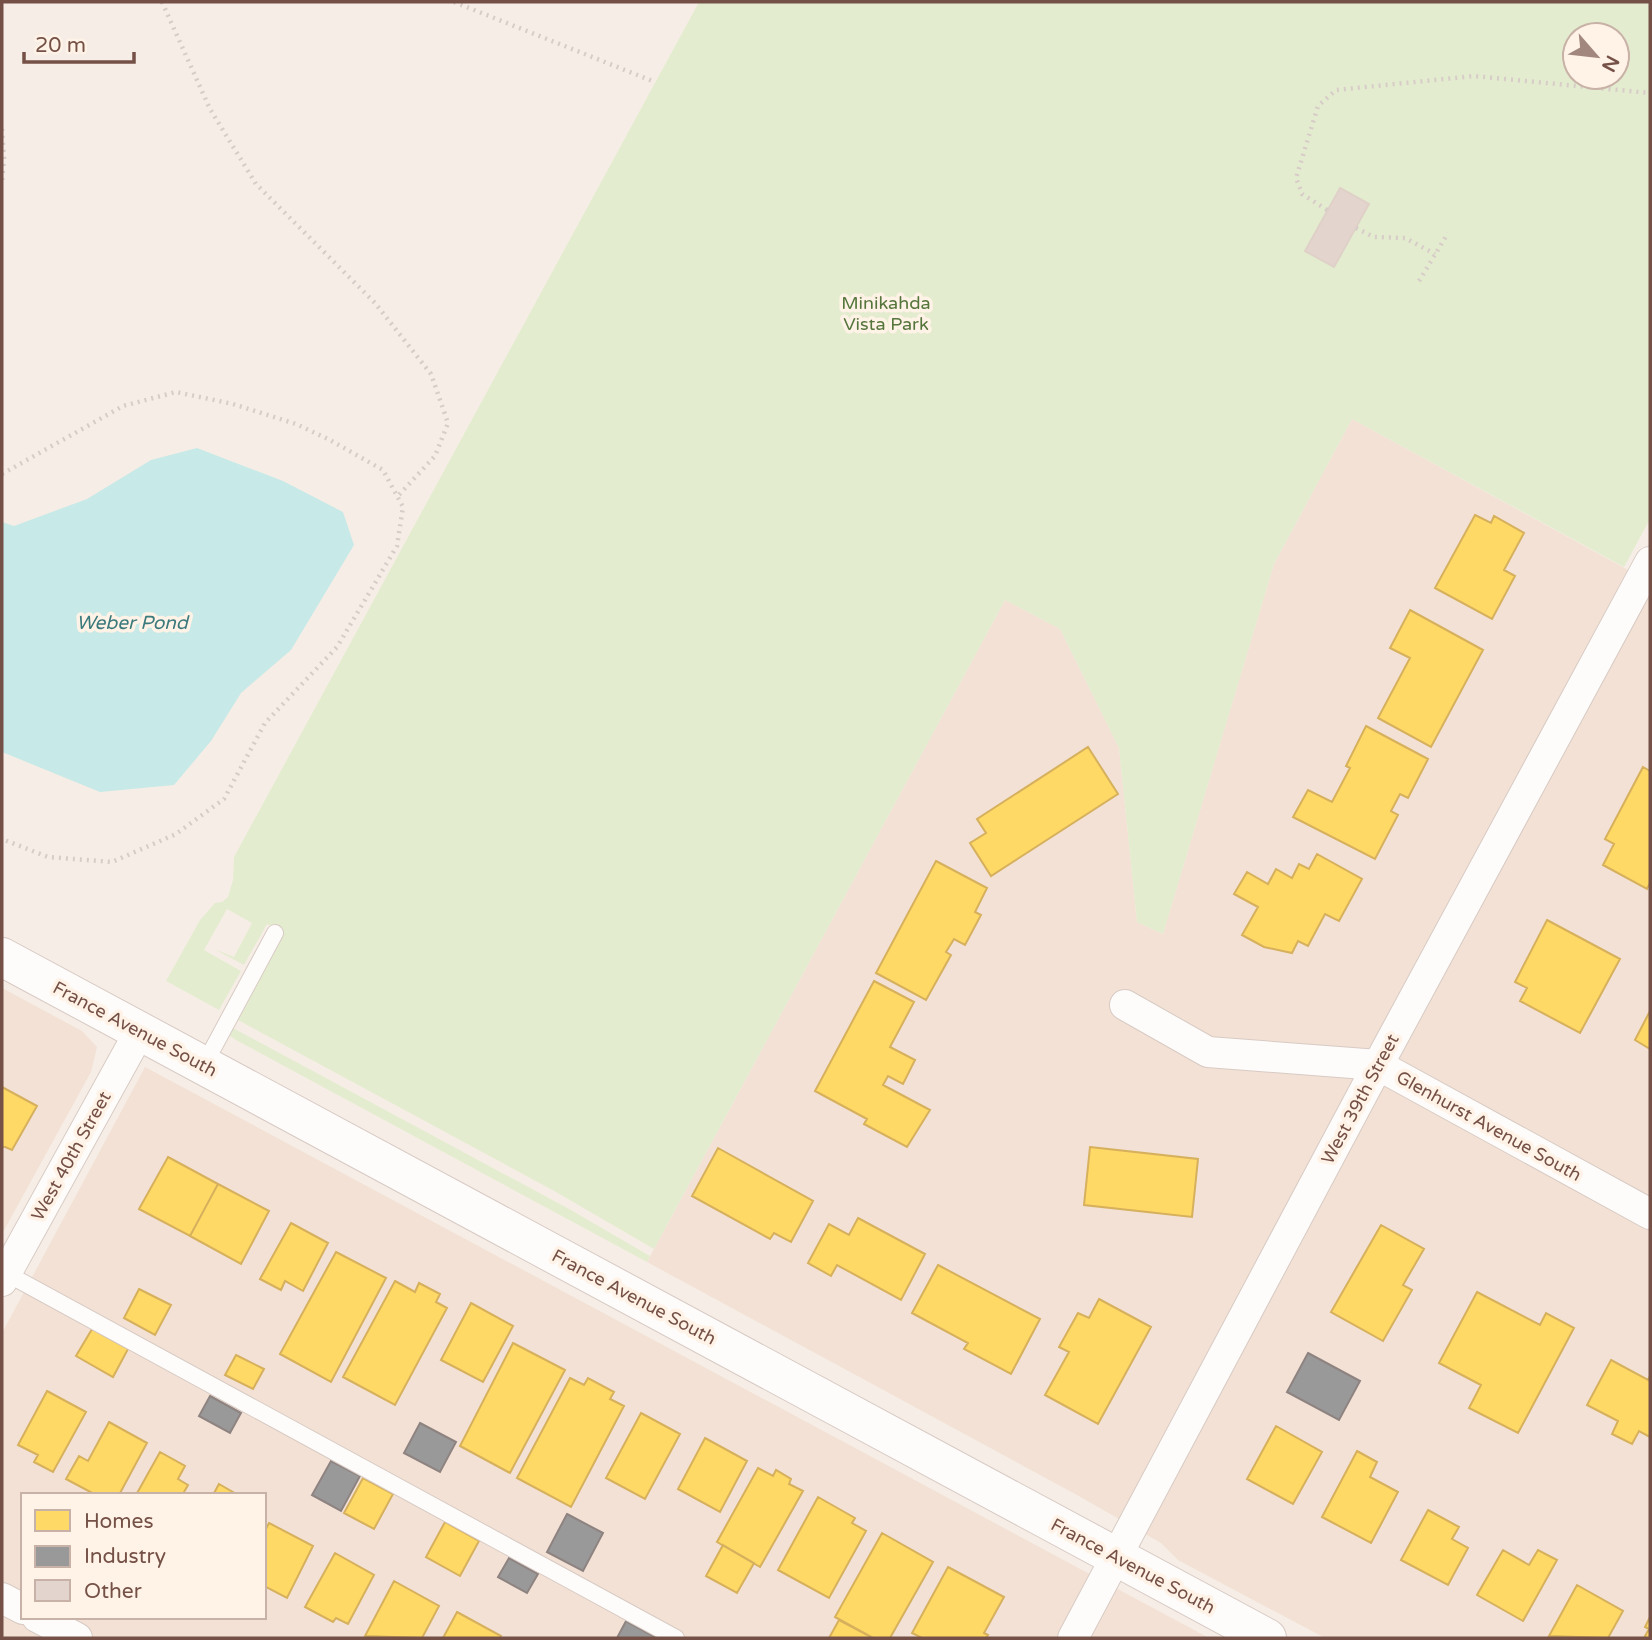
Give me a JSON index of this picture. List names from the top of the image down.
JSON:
{
  "streets": {
    "main road": ["France Avenue South"],
    "street": ["West 39th Street", "Glenhurst Avenue South", "West 40th Street"]
  },
  "crossings": [
    ["France Avenue South", "West 39th Street"],
    ["France Avenue South", "West 40th Street"],
    ["West 39th Street", "Glenhurst Avenue South"]
  ],
  "water": ["Weber Pond"],
  "parks": ["Minikahda Vista Park"],
  "legend": ["Homes", "Industry", "Other"],
  "scale_bar": "20 m",
  "north": "bottom right"
}
